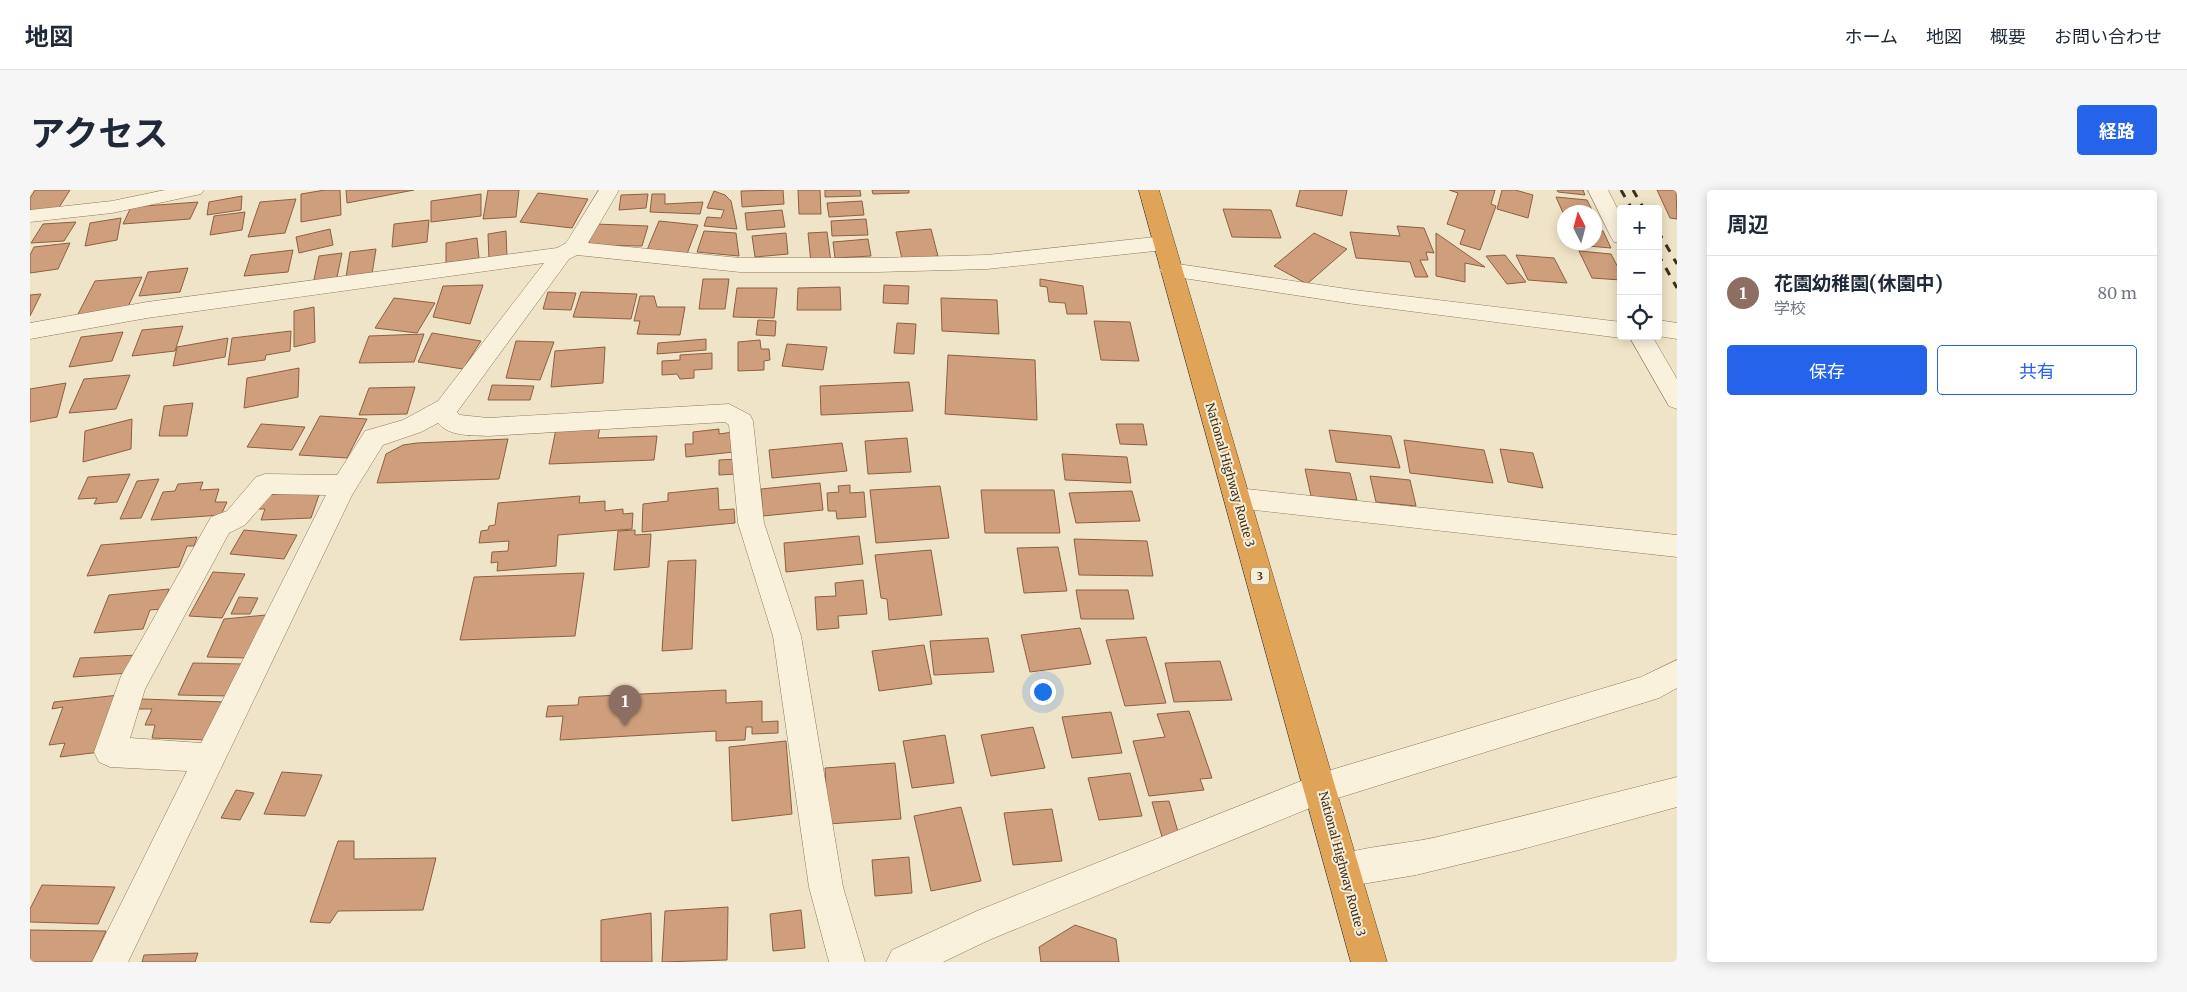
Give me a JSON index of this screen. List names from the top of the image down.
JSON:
{
  "streets": {
    "highway": ["National Highway Route 3", "3"]
  },
  "north": "top",
  "page": {
    "header": "地図",
    "nav": [
      "ホーム",
      "地図",
      "概要",
      "お問い合わせ"
    ],
    "title": "アクセス",
    "buttons": [
      "経路",
      ["保存", "共有"]
    ],
    "heading": "周辺",
    "map_buttons": ["+", "−"],
    "list": [
      {
        "mark": "1",
        "name": "花園幼稚園(休園中)",
        "note": "学校",
        "value": "80 m"
      }
    ],
    "pins": "1"
  }
}
